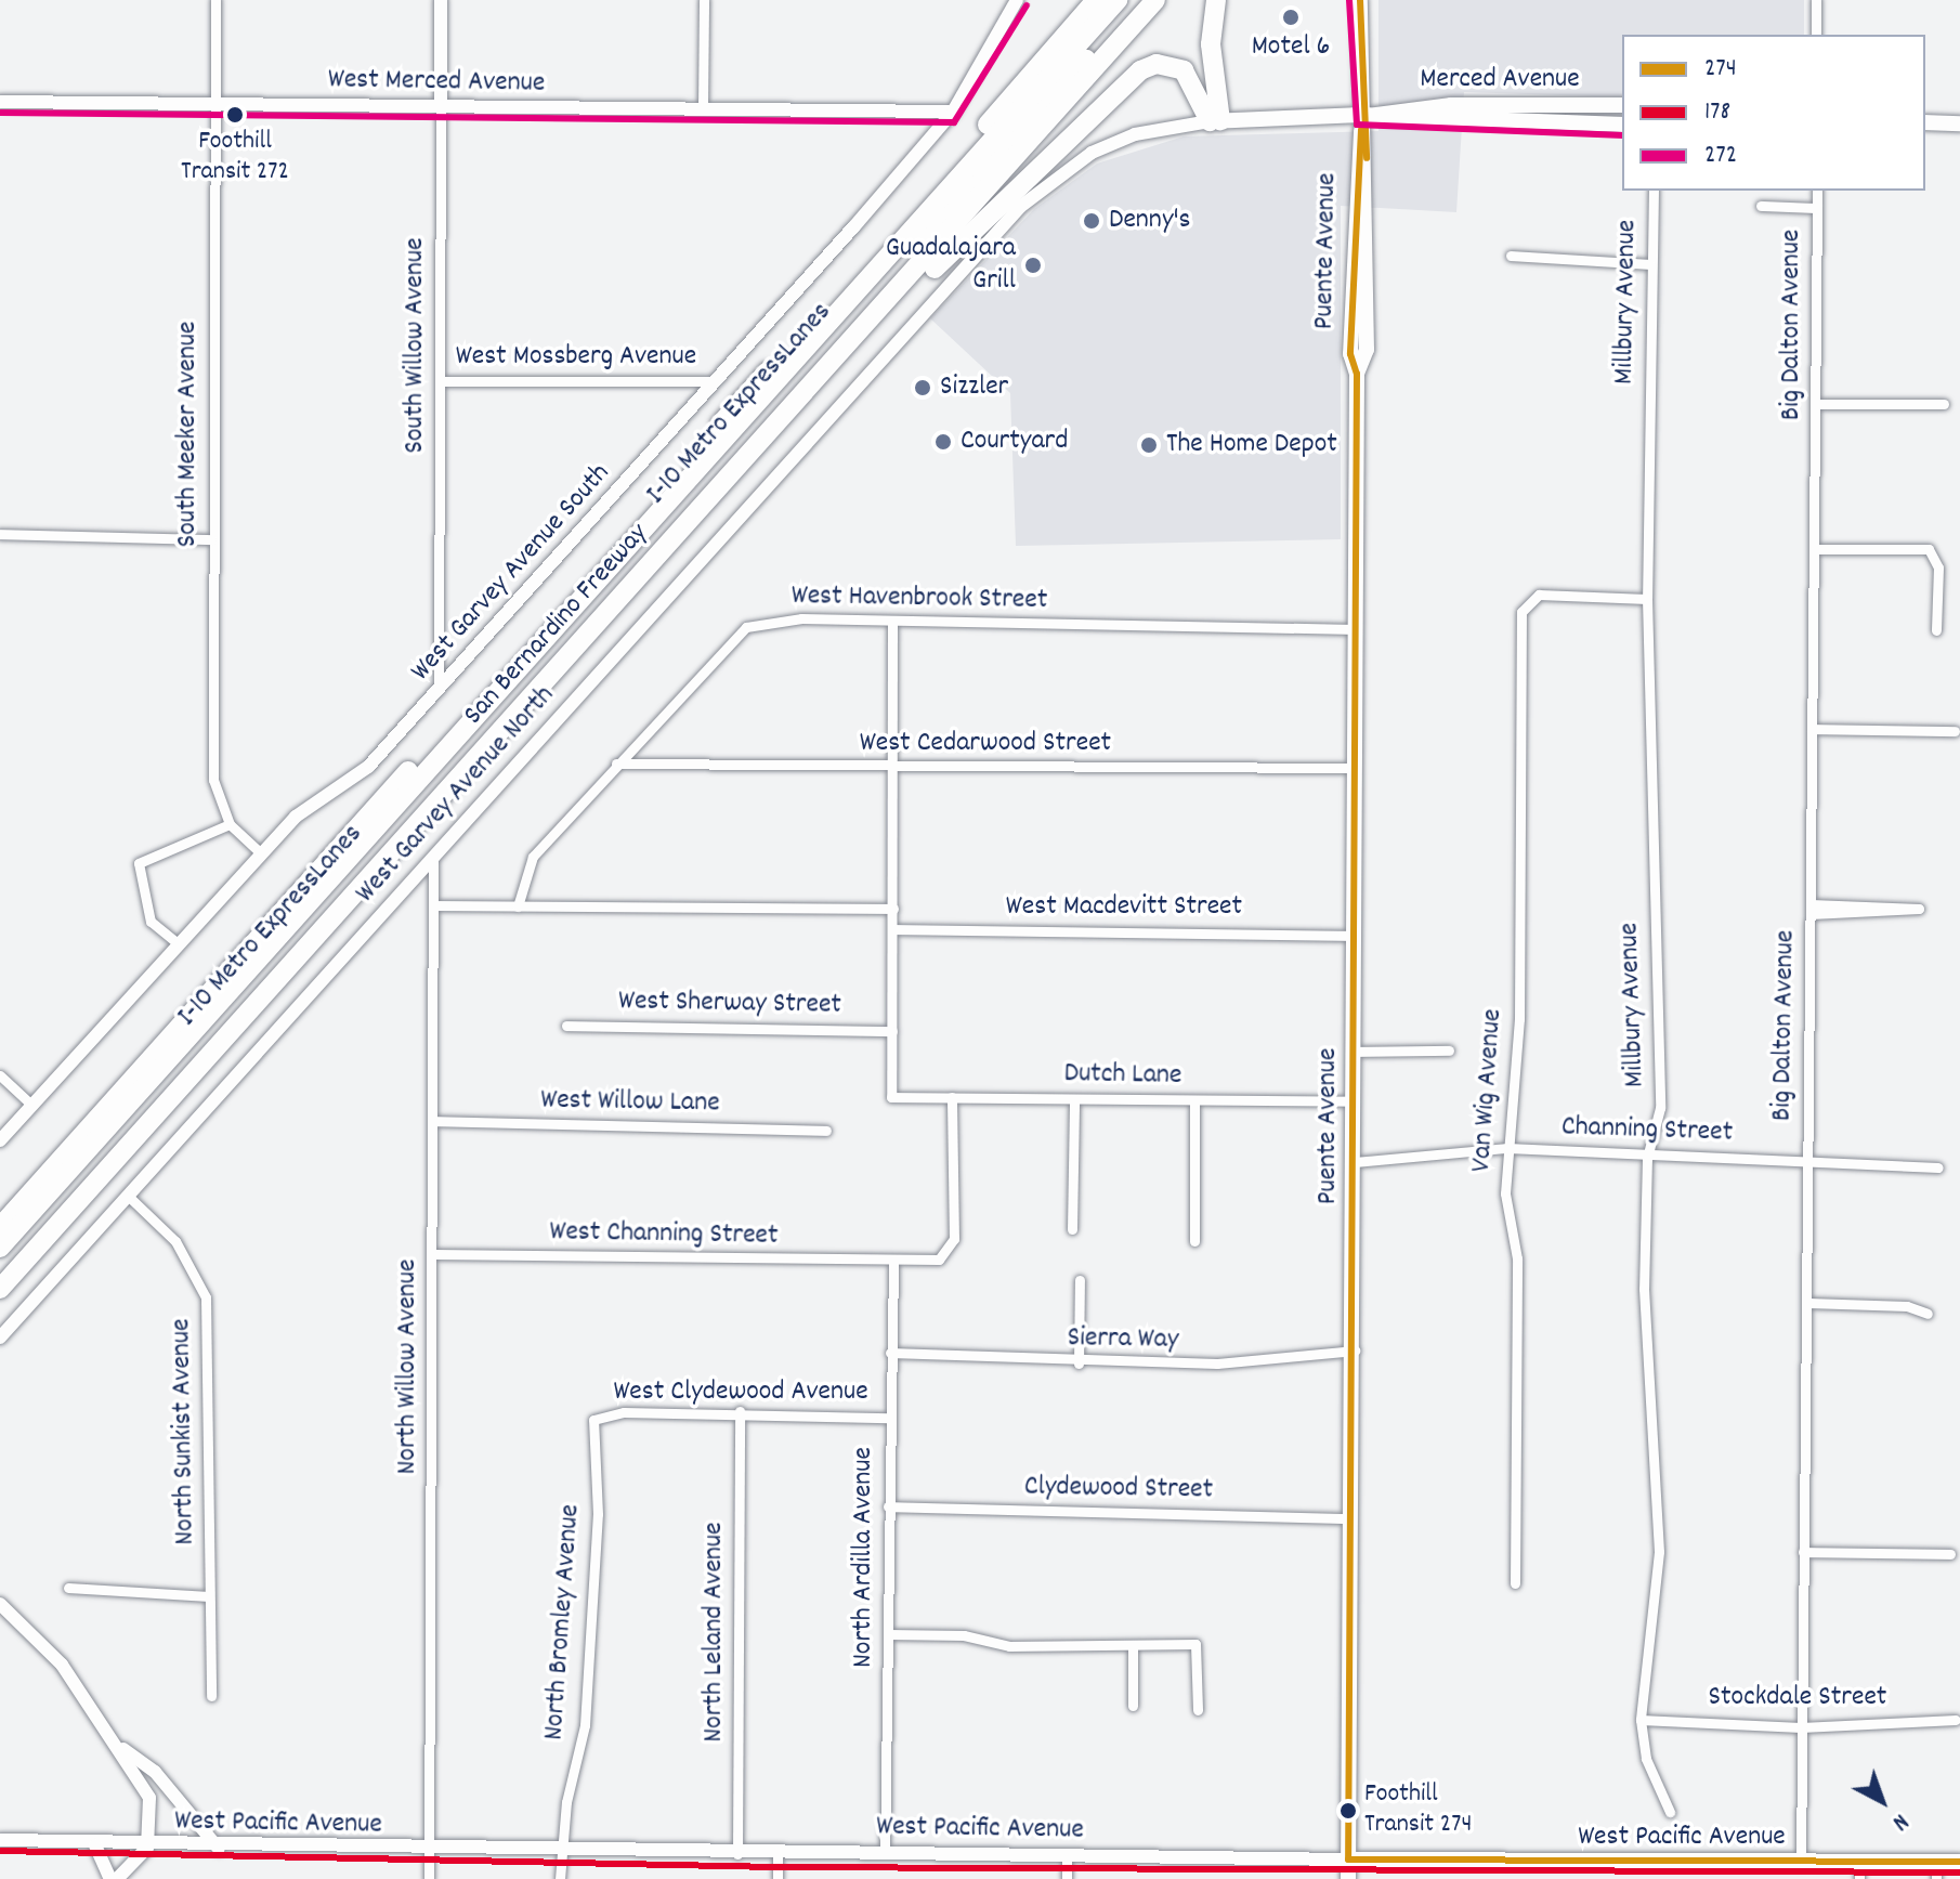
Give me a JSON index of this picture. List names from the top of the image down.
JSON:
{
  "streets": {
    "highway": ["I-10 Metro ExpressLanes", "San Bernardino Freeway"],
    "main road": ["Merced Avenue", "Puente Avenue", "West Pacific Avenue"],
    "street": [
      "West Merced Avenue",
      "Millbury Avenue",
      "Big Dalton Avenue",
      "South Willow Avenue",
      "West Mossberg Avenue",
      "South Meeker Avenue",
      "West Garvey Avenue South",
      "West Havenbrook Street",
      "West Cedarwood Street",
      "West Garvey Avenue North",
      "West Macdevitt Street",
      "West Sherway Street",
      "Dutch Lane",
      "Van Wig Avenue",
      "West Willow Lane",
      "Channing Street",
      "West Channing Street",
      "Sierra Way",
      "North Willow Avenue",
      "West Clydewood Avenue",
      "North Sunkist Avenue",
      "Clydewood Street",
      "North Ardilla Avenue",
      "North Bromley Avenue",
      "North Leland Avenue",
      "Stockdale Street"
    ]
  },
  "crossings": [
    ["Merced Avenue", "Puente Avenue"],
    ["West Merced Avenue", "South Willow Avenue"],
    ["West Merced Avenue", "South Meeker Avenue"],
    ["West Merced Avenue", "West Garvey Avenue South"],
    ["Puente Avenue", "West Havenbrook Street"],
    ["Puente Avenue", "West Cedarwood Street"],
    ["Puente Avenue", "West Macdevitt Street"],
    ["Puente Avenue", "Dutch Lane"],
    ["Puente Avenue", "Channing Street"],
    ["Puente Avenue", "Sierra Way"],
    ["Puente Avenue", "Clydewood Street"],
    ["Puente Avenue", "West Pacific Avenue"],
    ["Millbury Avenue", "Van Wig Avenue"],
    ["Millbury Avenue", "Channing Street"],
    ["Millbury Avenue", "Stockdale Street"],
    ["Big Dalton Avenue", "Channing Street"],
    ["Big Dalton Avenue", "Stockdale Street"],
    ["Big Dalton Avenue", "West Pacific Avenue"],
    ["South Willow Avenue", "West Mossberg Avenue"],
    ["South Willow Avenue", "West Garvey Avenue South"],
    ["West Mossberg Avenue", "West Garvey Avenue South"],
    ["South Meeker Avenue", "West Garvey Avenue South"],
    ["West Havenbrook Street", "West Cedarwood Street"],
    ["West Garvey Avenue North", "North Willow Avenue"],
    ["West Garvey Avenue North", "North Sunkist Avenue"],
    ["West Sherway Street", "Dutch Lane"],
    ["Van Wig Avenue", "Channing Street"],
    ["West Willow Lane", "North Willow Avenue"],
    ["West Channing Street", "North Willow Avenue"],
    ["West Channing Street", "North Ardilla Avenue"],
    ["Sierra Way", "North Ardilla Avenue"],
    ["North Willow Avenue", "West Pacific Avenue"],
    ["West Clydewood Avenue", "North Ardilla Avenue"],
    ["West Clydewood Avenue", "North Bromley Avenue"],
    ["West Clydewood Avenue", "North Leland Avenue"],
    ["Clydewood Street", "North Ardilla Avenue"],
    ["North Ardilla Avenue", "West Pacific Avenue"],
    ["North Bromley Avenue", "West Pacific Avenue"],
    ["North Leland Avenue", "West Pacific Avenue"]
  ],
  "places": [
    "Motel 6",
    "Foothill Transit 272",
    "Denny's",
    "Guadalajara Grill",
    "Sizzler",
    "Courtyard",
    "The Home Depot",
    "Foothill Transit 274"
  ],
  "lines": ["transit line 274", "transit line 272", "transit line 178"],
  "legend": ["274", "178", "272"],
  "north": "bottom right"
}
